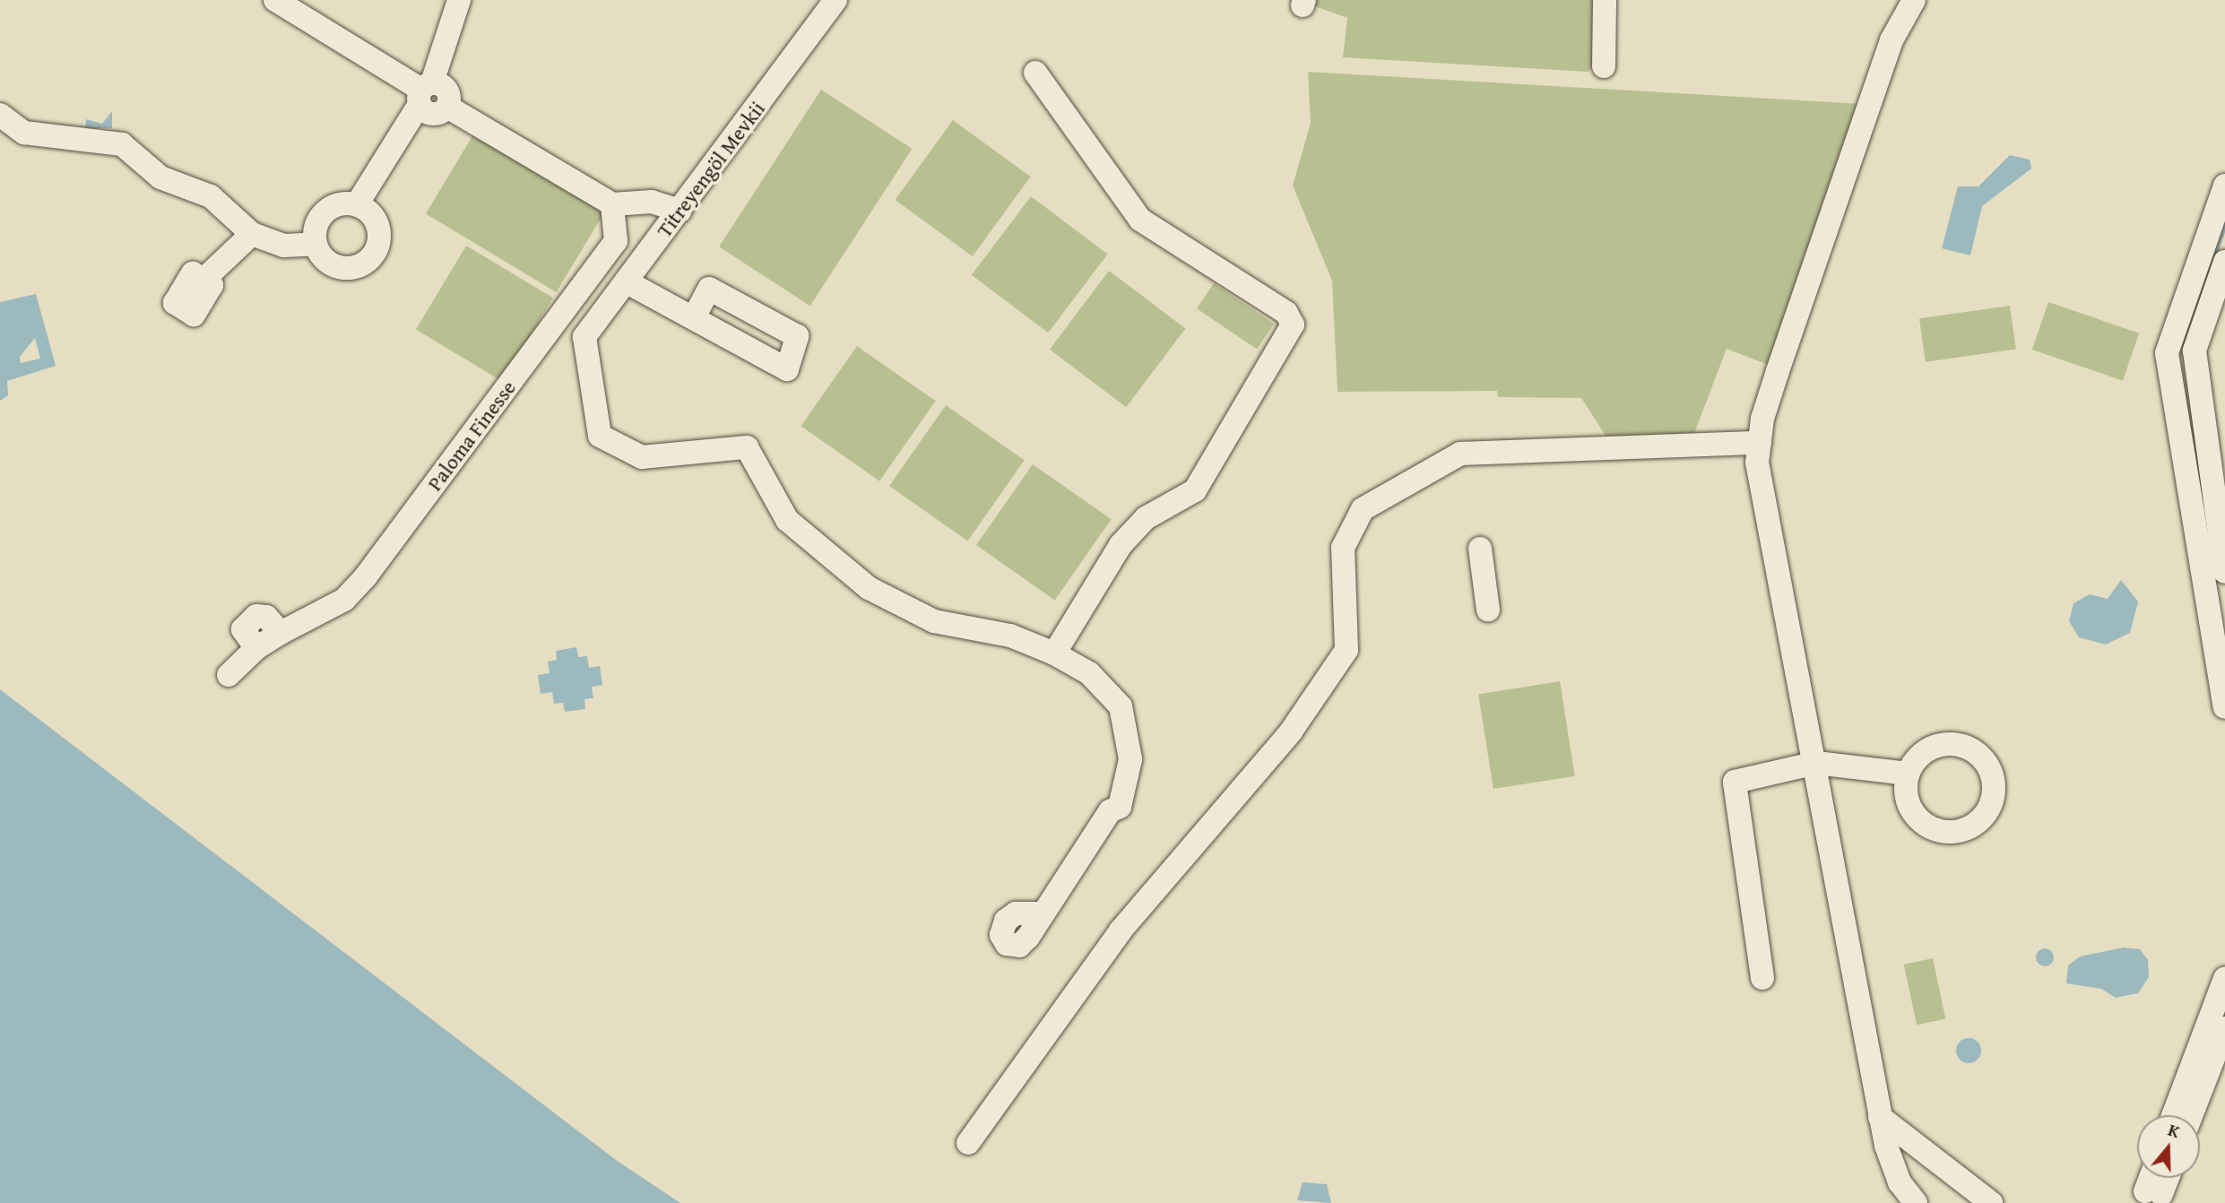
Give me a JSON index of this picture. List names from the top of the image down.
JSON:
{
  "streets": {
    "street": ["Titreyengöl Mevkii", "Paloma Finesse"]
  },
  "north": "top"
}
